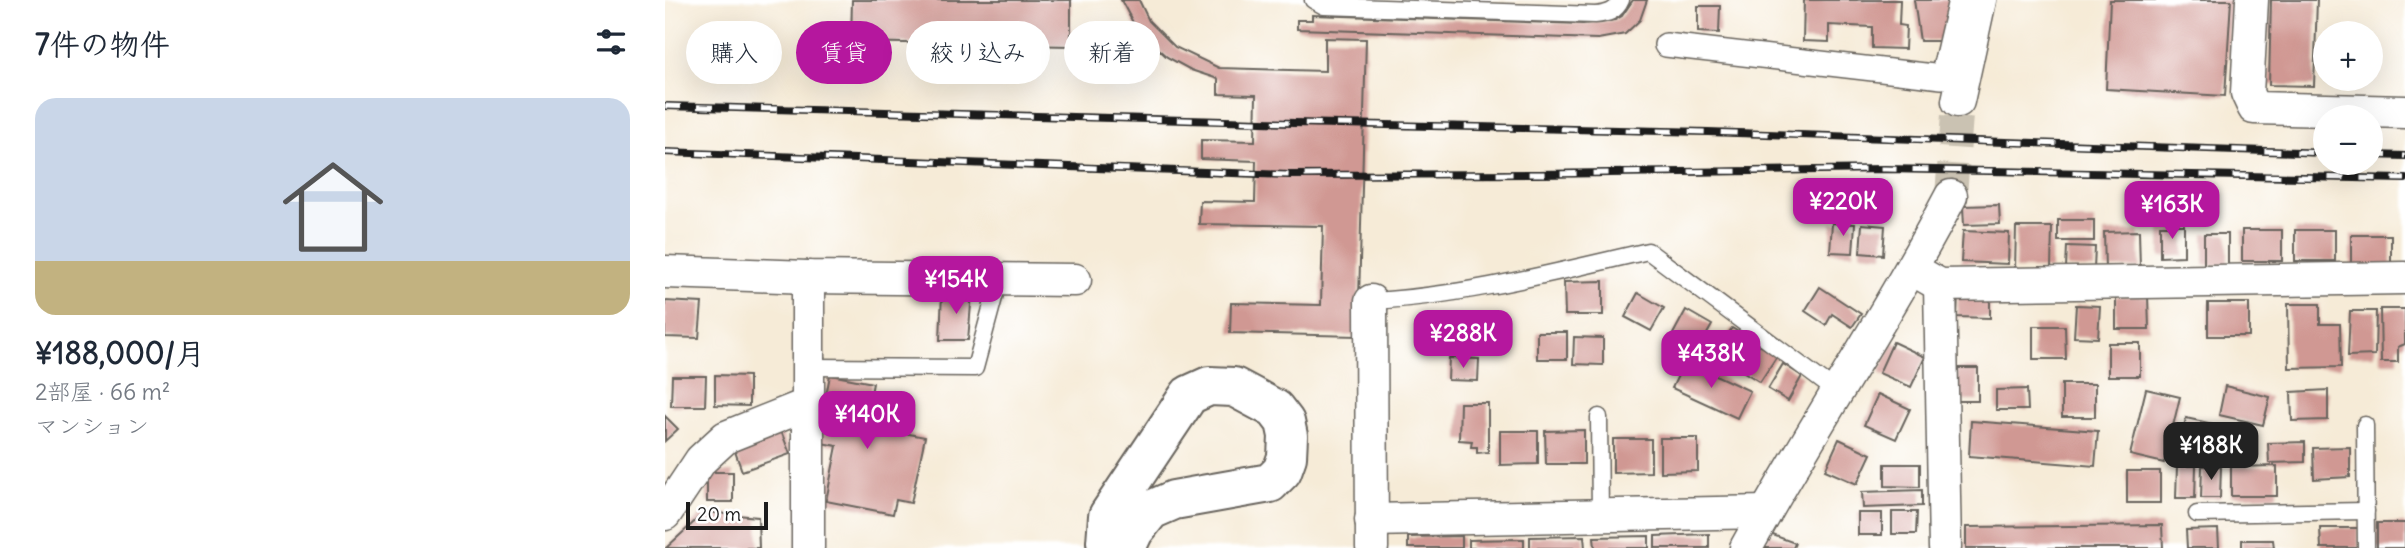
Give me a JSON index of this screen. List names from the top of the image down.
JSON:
{
  "scale_bar": "20 m",
  "page": {
    "heading": "7件の物件",
    "map_buttons": ["+", "−"],
    "chip": [
      "購入",
      "賃貸",
      "絞り込み",
      "新着"
    ],
    "list": [
      {
        "name": "¥188,000/月",
        "note": "2部屋 · 66 m² · マンション"
      }
    ],
    "price": [
      "¥220K",
      "¥163K",
      "¥154K",
      "¥288K",
      "¥438K",
      "¥140K",
      "¥188K"
    ],
    "scale": "20 m"
  }
}
